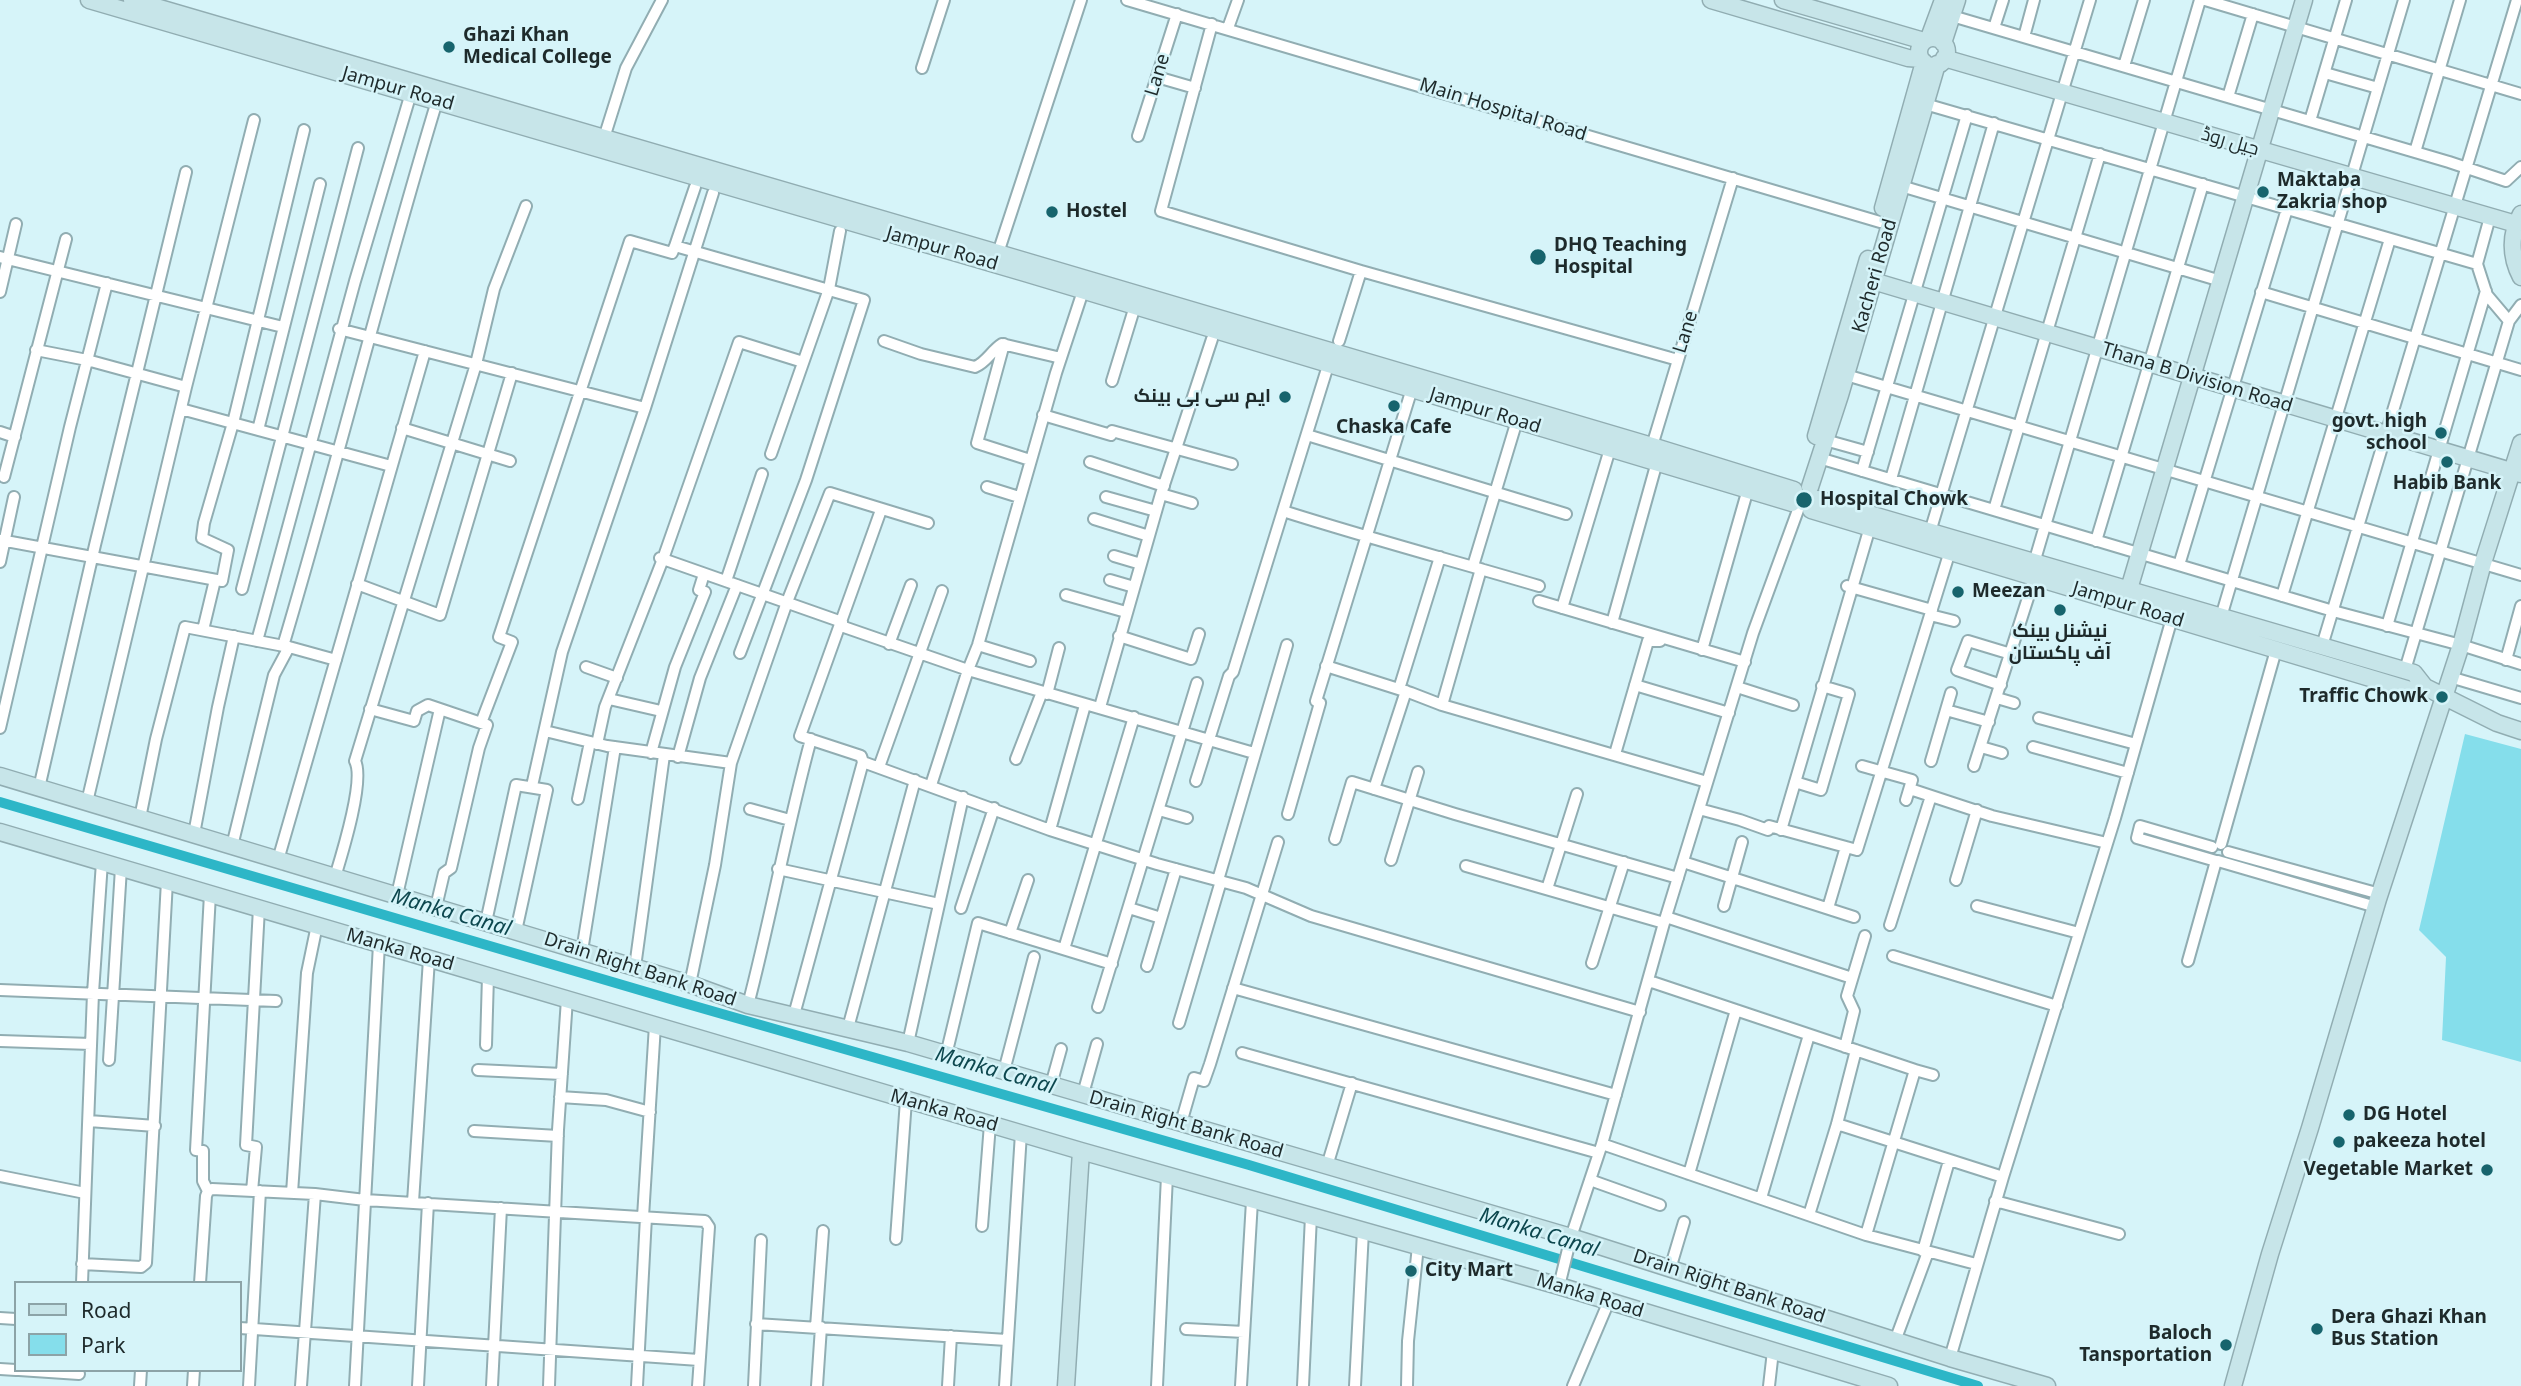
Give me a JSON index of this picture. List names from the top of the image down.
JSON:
{
  "streets": {
    "main road": [
      "Jampur Road",
      "جیل روڈ",
      "Kacheri Road",
      "Thana B Division Road",
      "Manka Road",
      "Drain Right Bank Road"
    ],
    "street": ["Lane", "Main Hospital Road"]
  },
  "crossings": [
    ["Lane", "Jampur Road"],
    ["Lane", "Main Hospital Road"],
    ["Jampur Road", "Kacheri Road"],
    ["Main Hospital Road", "Kacheri Road"],
    ["جیل روڈ", "Kacheri Road"],
    ["Kacheri Road", "Thana B Division Road"]
  ],
  "water": ["Manka Canal"],
  "places": [
    "Ghazi Khan Medical College",
    "Maktaba Zakria shop",
    "Hostel",
    "DHQ Teaching Hospital",
    "ایم سی بی بینک",
    "Chaska Cafe",
    "govt. high school",
    "Habib Bank",
    "Hospital Chowk",
    "Meezan",
    "نیشنل بینک آف پاکستان",
    "Traffic Chowk",
    "DG Hotel",
    "pakeeza hotel",
    "Vegetable Market",
    "City Mart",
    "Dera Ghazi Khan Bus Station",
    "Baloch Tansportation"
  ],
  "legend": ["Road", "Park"]
}
